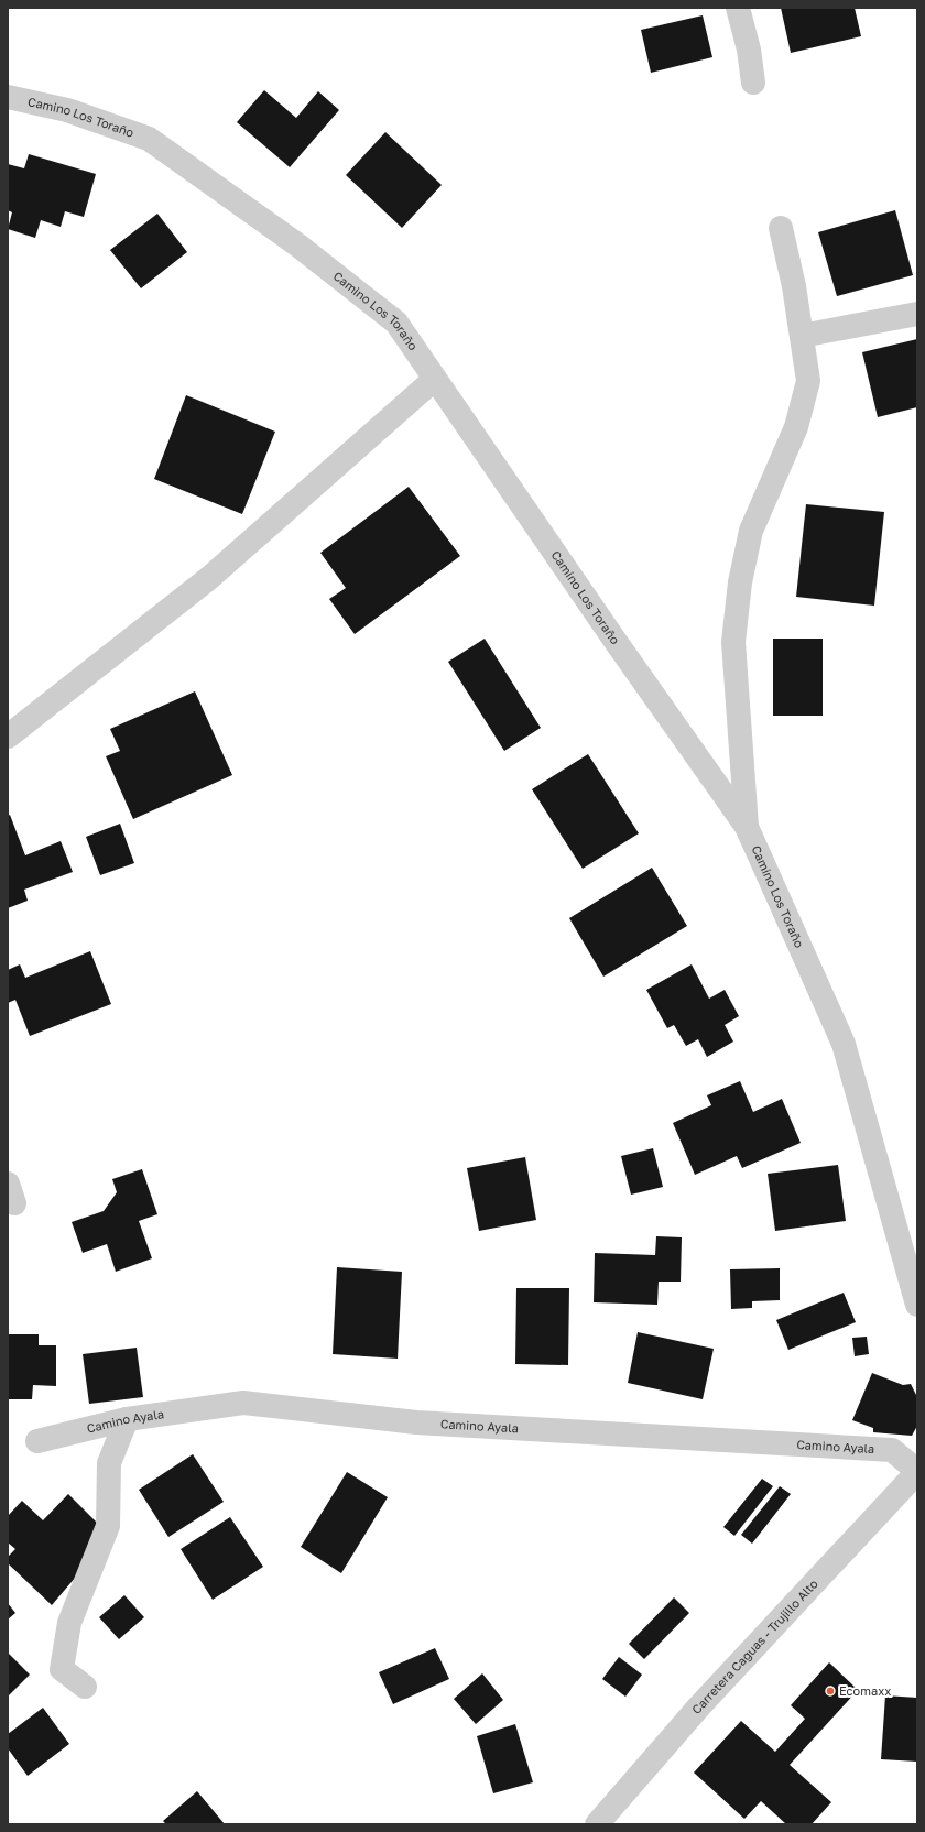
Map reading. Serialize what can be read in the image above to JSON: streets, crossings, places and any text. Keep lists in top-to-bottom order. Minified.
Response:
{"streets":{"street":["Camino Los Toraño","Camino Ayala","Carretera Caguas - Trujillo Alto"]},"crossings":[["Camino Ayala","Carretera Caguas - Trujillo Alto"]],"places":["Ecomaxx"]}
